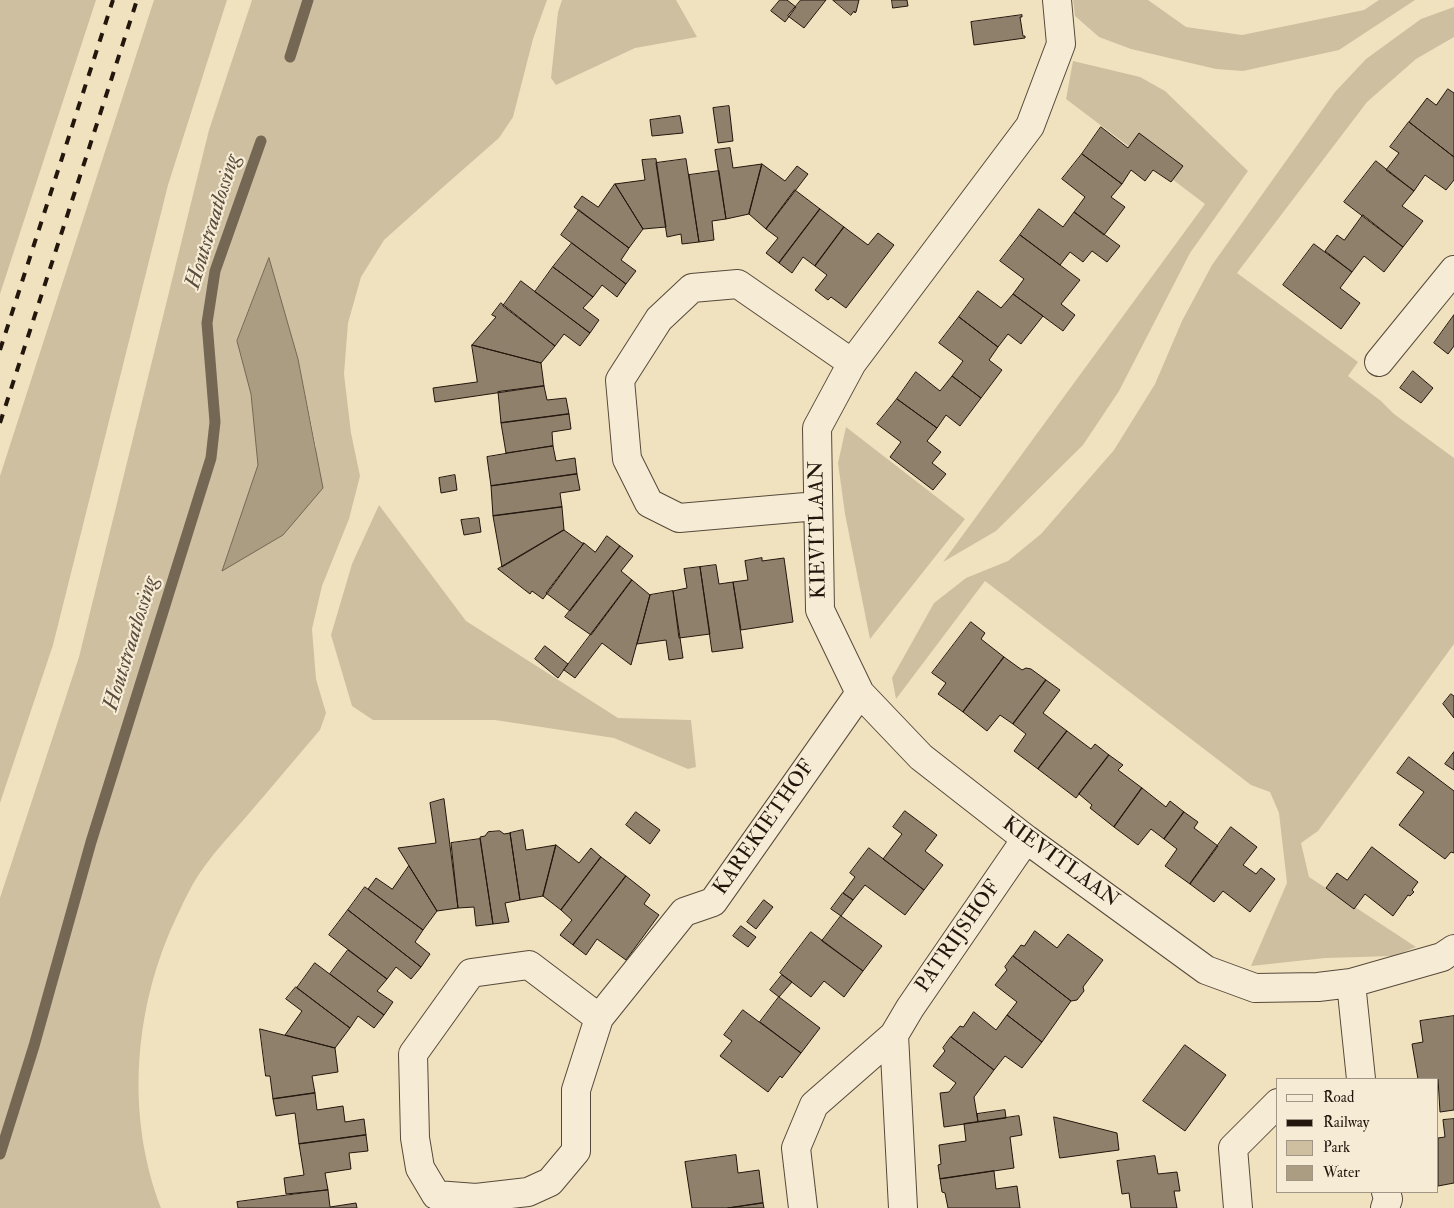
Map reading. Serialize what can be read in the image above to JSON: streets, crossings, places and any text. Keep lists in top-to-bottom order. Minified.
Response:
{"streets":{"street":["KIEVITLAAN","KAREKIETHOF","PATRIJSHOF"]},"crossings":[["KIEVITLAAN","KAREKIETHOF"],["KIEVITLAAN","PATRIJSHOF"]],"water":["Houtstraatlossing"],"legend":["Road","Railway","Park","Water"]}
